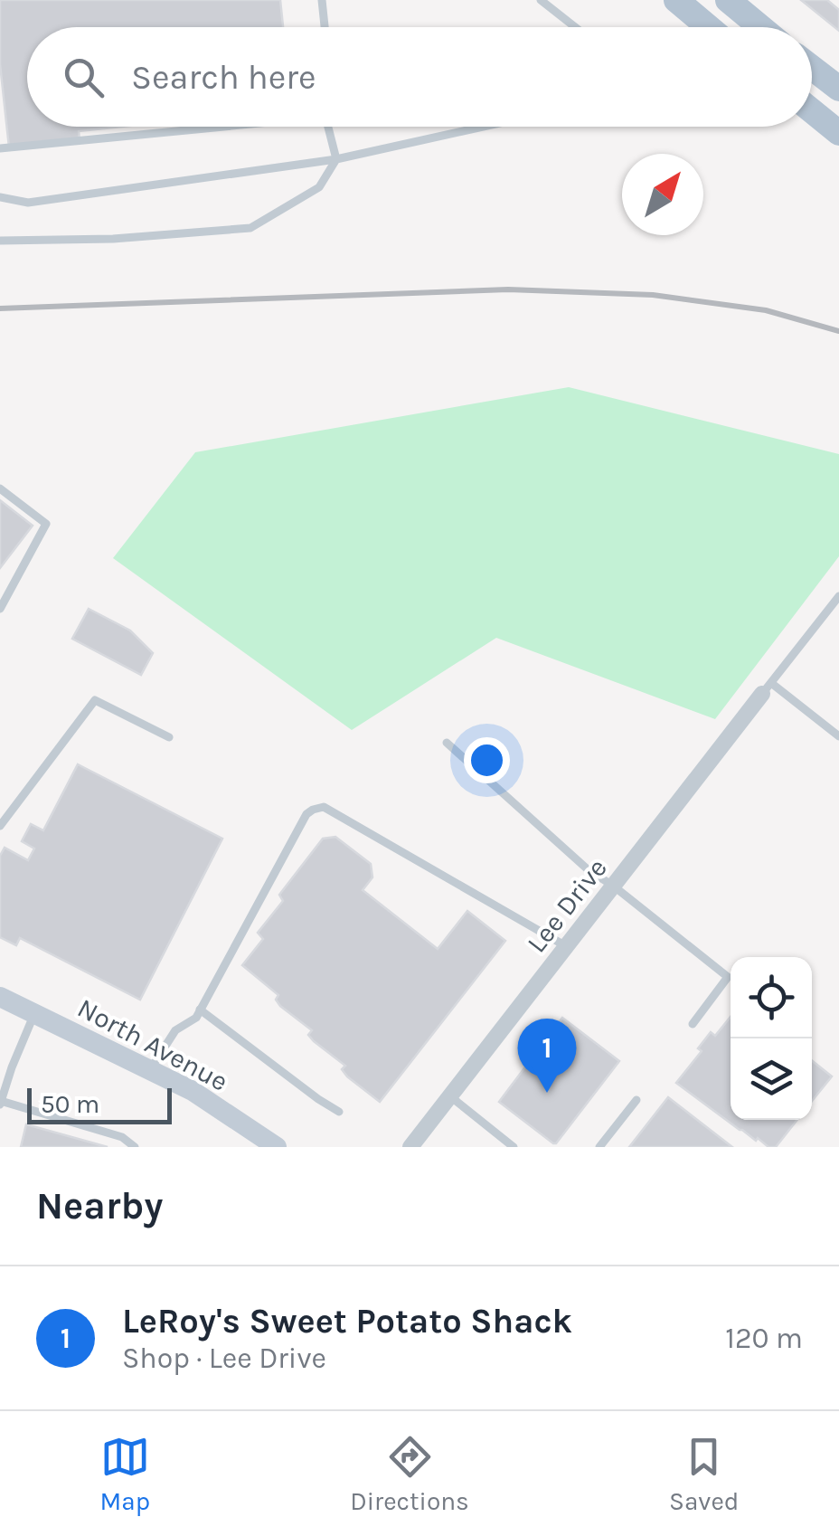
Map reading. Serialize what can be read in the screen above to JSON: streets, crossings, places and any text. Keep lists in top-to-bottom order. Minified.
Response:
{"streets":{"main road":["North Avenue"],"street":["Lee Drive"]},"scale_bar":"50 m","north":"top right","page":{"search":"Search here","pins":"1","scale":"50 m","heading":"Nearby","list":[{"mark":"1","name":"LeRoy's Sweet Potato Shack","note":"Shop · Lee Drive","value":"120 m"}],"nav":["Map","Directions","Saved"]}}
